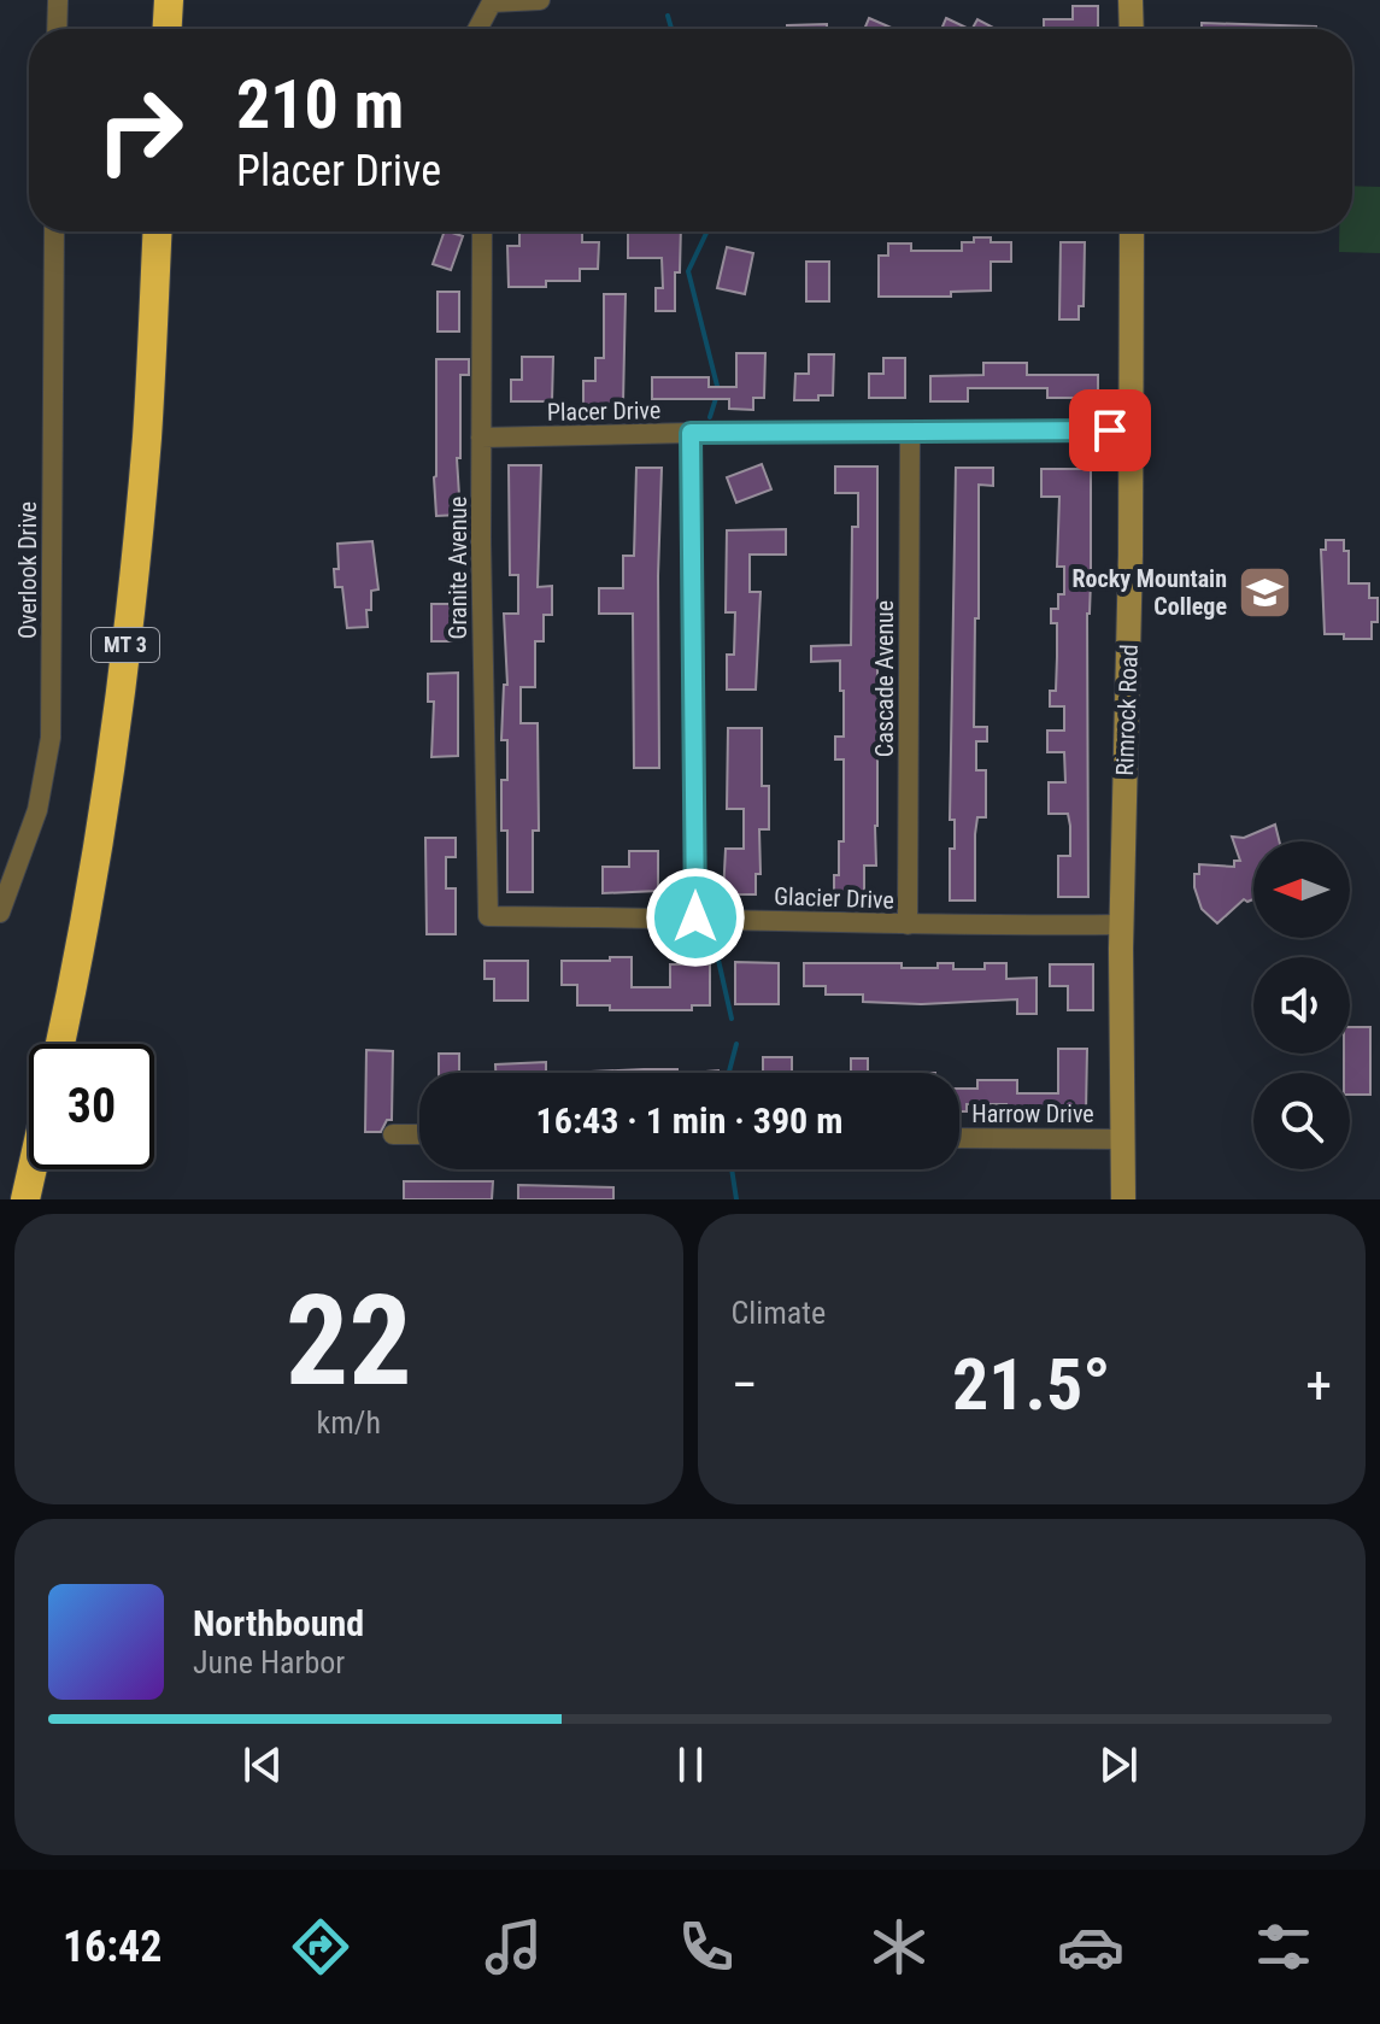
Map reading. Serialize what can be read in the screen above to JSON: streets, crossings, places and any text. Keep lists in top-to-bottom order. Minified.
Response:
{"streets":{"highway":["MT 3"],"main road":["Rimrock Road"],"street":["Placer Drive","Granite Avenue","Overlook Drive","Cascade Avenue","Glacier Drive","Harrow Drive"]},"crossings":[["Placer Drive","Granite Avenue"],["Placer Drive","Cascade Avenue"],["Placer Drive","Rimrock Road"],["Granite Avenue","Glacier Drive"],["Cascade Avenue","Glacier Drive"],["Rimrock Road","Glacier Drive"],["Rimrock Road","Harrow Drive"]],"places":{"school or university":["Rocky Mountain College"]},"north":"left","page":{"turn":["210 m","Placer Drive"],"limit":"30","trip":"16:43 · 1 min · 390 m","tile":[["22","km/h"],"Climate"],"heat":["−","21.5°","+"],"song":["Northbound","June Harbor"],"tabs":"16:42"}}
